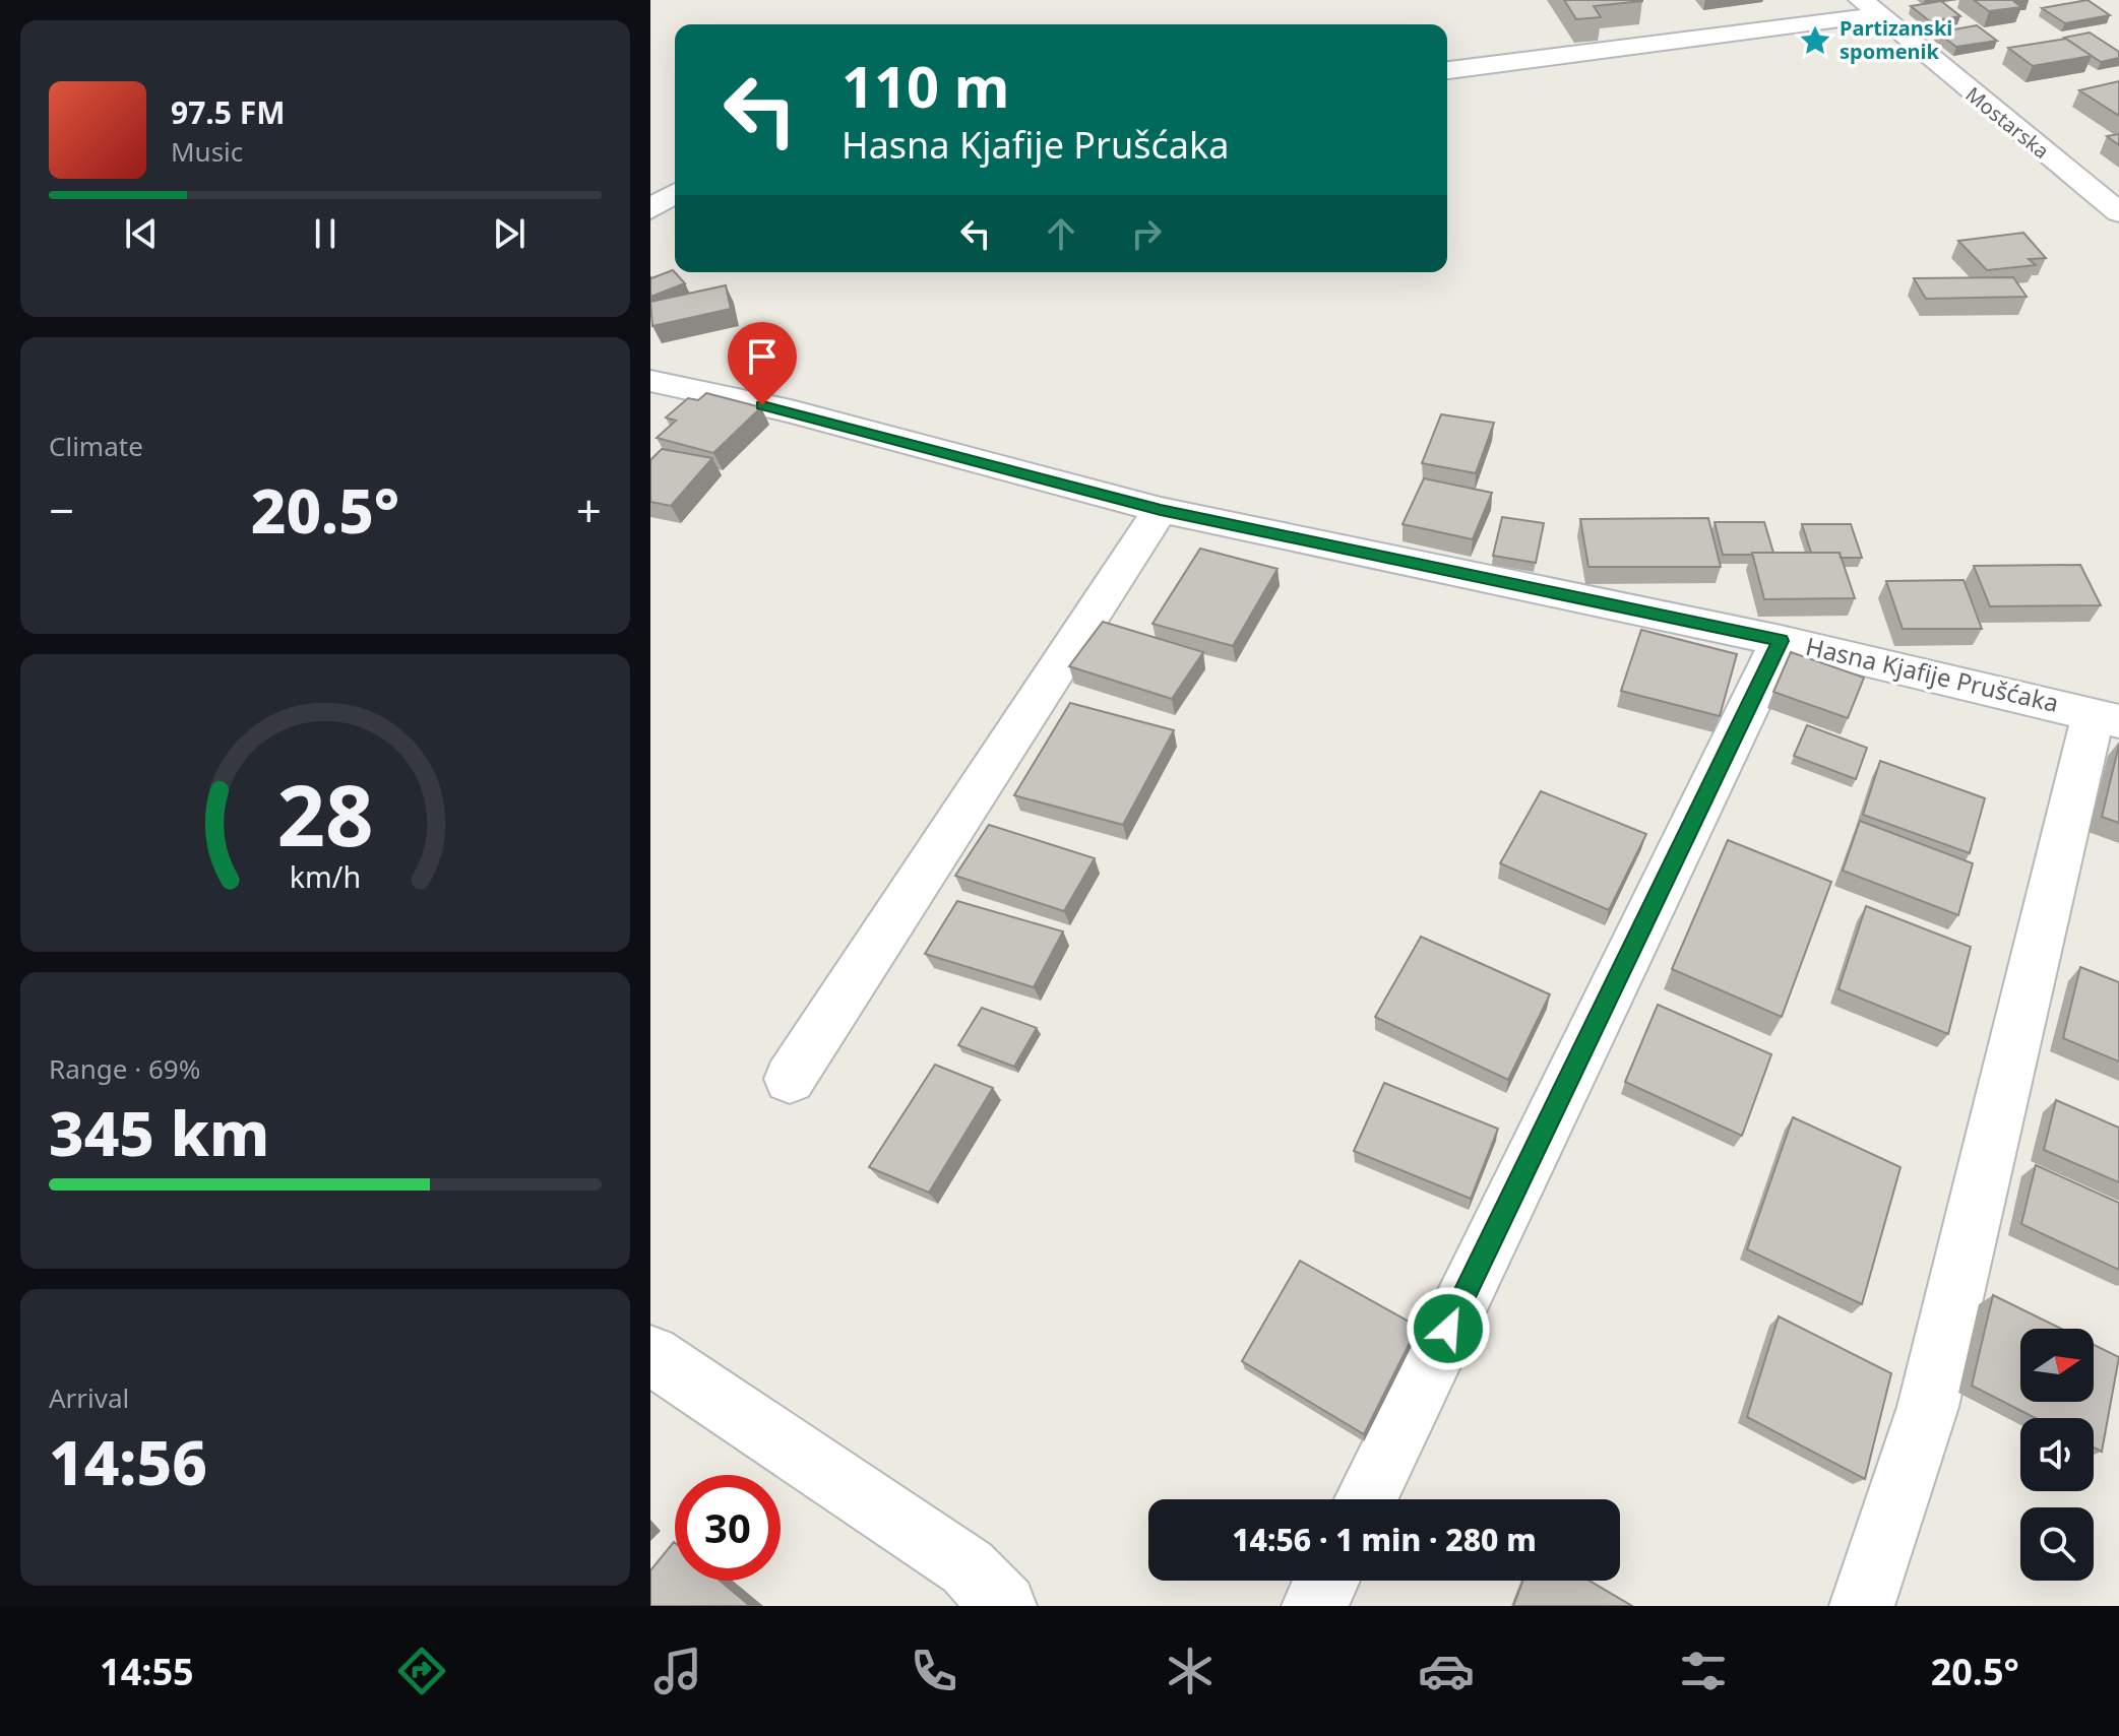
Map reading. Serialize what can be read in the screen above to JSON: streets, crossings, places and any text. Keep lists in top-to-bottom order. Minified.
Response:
{"streets":{"street":["Mostarska","Hasna Kjafije Prušćaka"]},"places":{"place":["Partizanski spomenik"]},"north":"right","page":{"turn":["110 m","Hasna Kjafije Prušćaka"],"song":["97.5 FM","Music"],"tile":["Climate",["Range · 69%","345 km"],["Arrival","14:56"]],"heat":["−","20.5°","+"],"limit":"30","trip":"14:56 · 1 min · 280 m","tabs":["14:55","20.5°"],"gauge":["28","km/h"]}}
